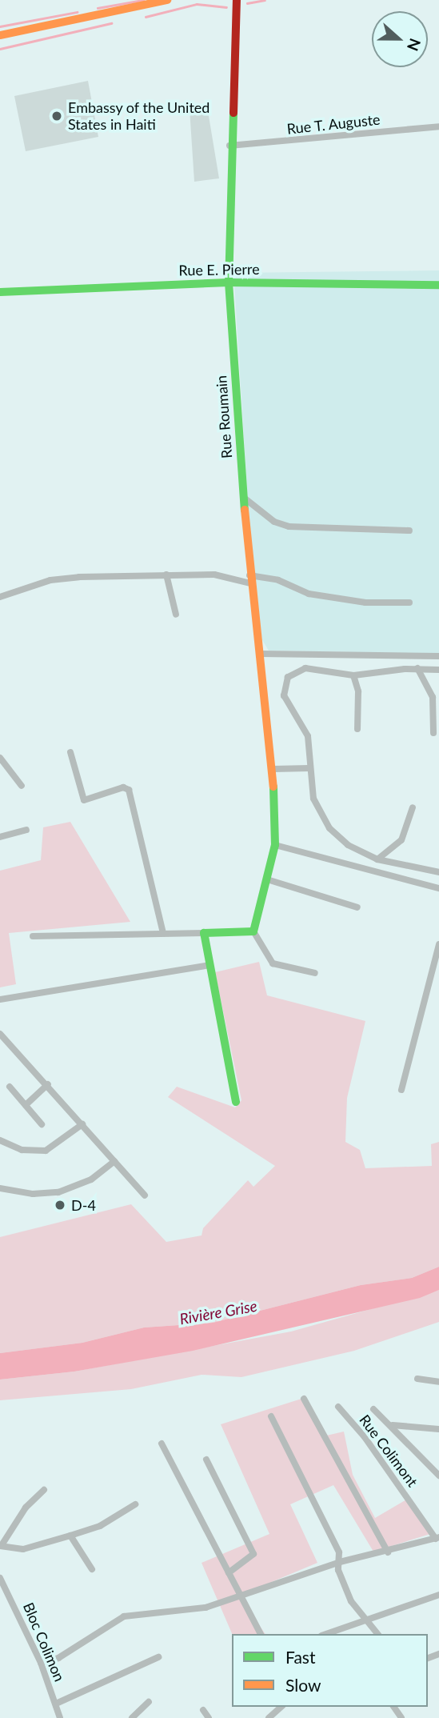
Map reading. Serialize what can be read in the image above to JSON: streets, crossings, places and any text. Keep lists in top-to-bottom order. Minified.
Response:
{"streets":{"street":["Rue T. Auguste","Rue E. Pierre","Rue Roumain","Rue Colimont","Bloc Colimon"]},"crossings":[["Rue T. Auguste","Rue Roumain"],["Rue E. Pierre","Rue Roumain"]],"water":["Rivière Grise"],"places":["Embassy of the United States in Haiti","D-4"],"legend":["Fast","Slow"],"north":"right"}
